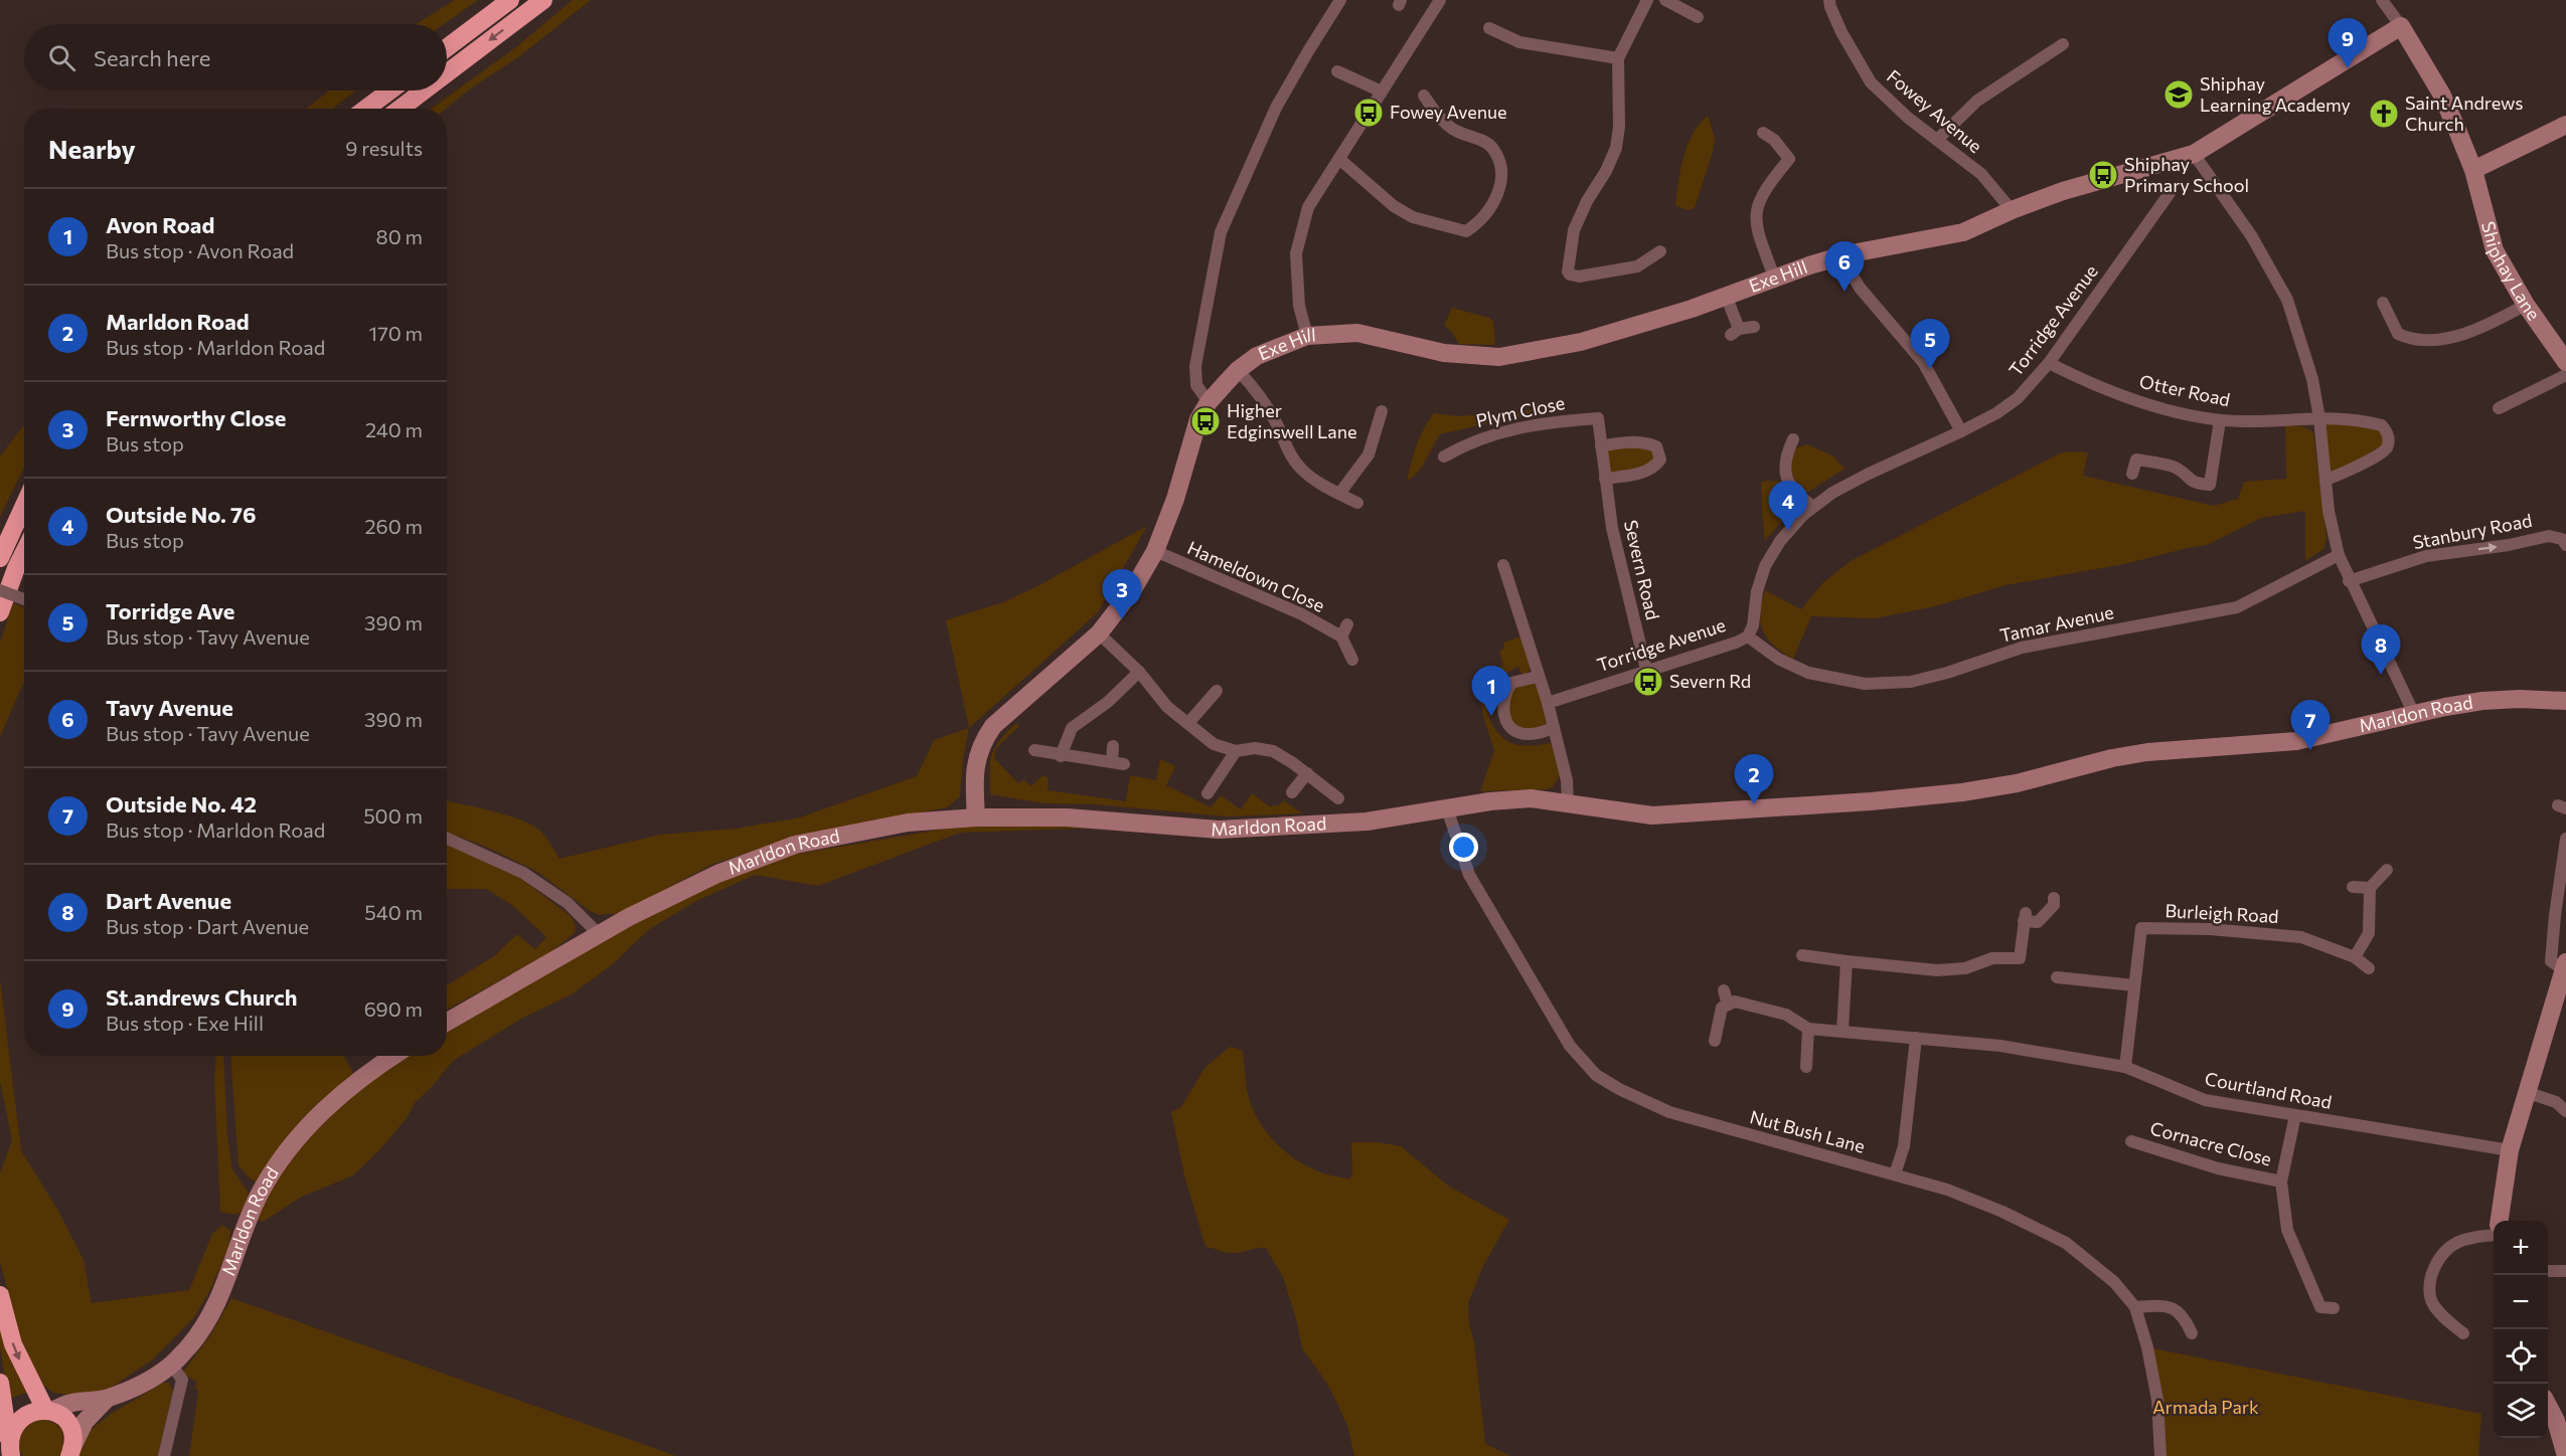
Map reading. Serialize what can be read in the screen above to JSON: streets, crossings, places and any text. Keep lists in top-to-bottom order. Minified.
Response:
{"streets":{"street":["Fowey Avenue","Shiphay Lane","Exe Hill","Torridge Avenue","Otter Road","Plym Close","Stanbury Road","Severn Road","Hameldown Close","Tamar Avenue","Marldon Road","Burleigh Road","Courtland Road","Nut Bush Lane","Cornacre Close"]},"crossings":[["Fowey Avenue","Exe Hill"],["Shiphay Lane","Exe Hill"],["Torridge Avenue","Otter Road"],["Torridge Avenue","Severn Road"],["Torridge Avenue","Tamar Avenue"],["Plym Close","Severn Road"],["Marldon Road","Nut Bush Lane"],["Burleigh Road","Courtland Road"]],"one_way":["Stanbury Road"],"parks":["Armada Park"],"places":{"school or university":["Shiphay Learning Academy"],"bus stop":["Fowey Avenue","Shiphay Primary School","Higher Edginswell Lane","Severn Rd"],"church":["Saint Andrews Church"]},"page":{"pins":["9","6","5","4","3","8","1","7","2"],"search":"Search here","heading":["Nearby","9 results"],"list":[{"mark":"1","name":"Avon Road","note":"Bus stop · Avon Road","value":"80 m"},{"mark":"2","name":"Marldon Road","note":"Bus stop · Marldon Road","value":"170 m"},{"mark":"3","name":"Fernworthy Close","note":"Bus stop","value":"240 m"},{"mark":"4","name":"Outside No. 76","note":"Bus stop","value":"260 m"},{"mark":"5","name":"Torridge Ave","note":"Bus stop · Tavy Avenue","value":"390 m"},{"mark":"6","name":"Tavy Avenue","note":"Bus stop · Tavy Avenue","value":"390 m"},{"mark":"7","name":"Outside No. 42","note":"Bus stop · Marldon Road","value":"500 m"},{"mark":"8","name":"Dart Avenue","note":"Bus stop · Dart Avenue","value":"540 m"},{"mark":"9","name":"St.andrews Church","note":"Bus stop · Exe Hill","value":"690 m"}],"map_buttons":["+","−"]}}
